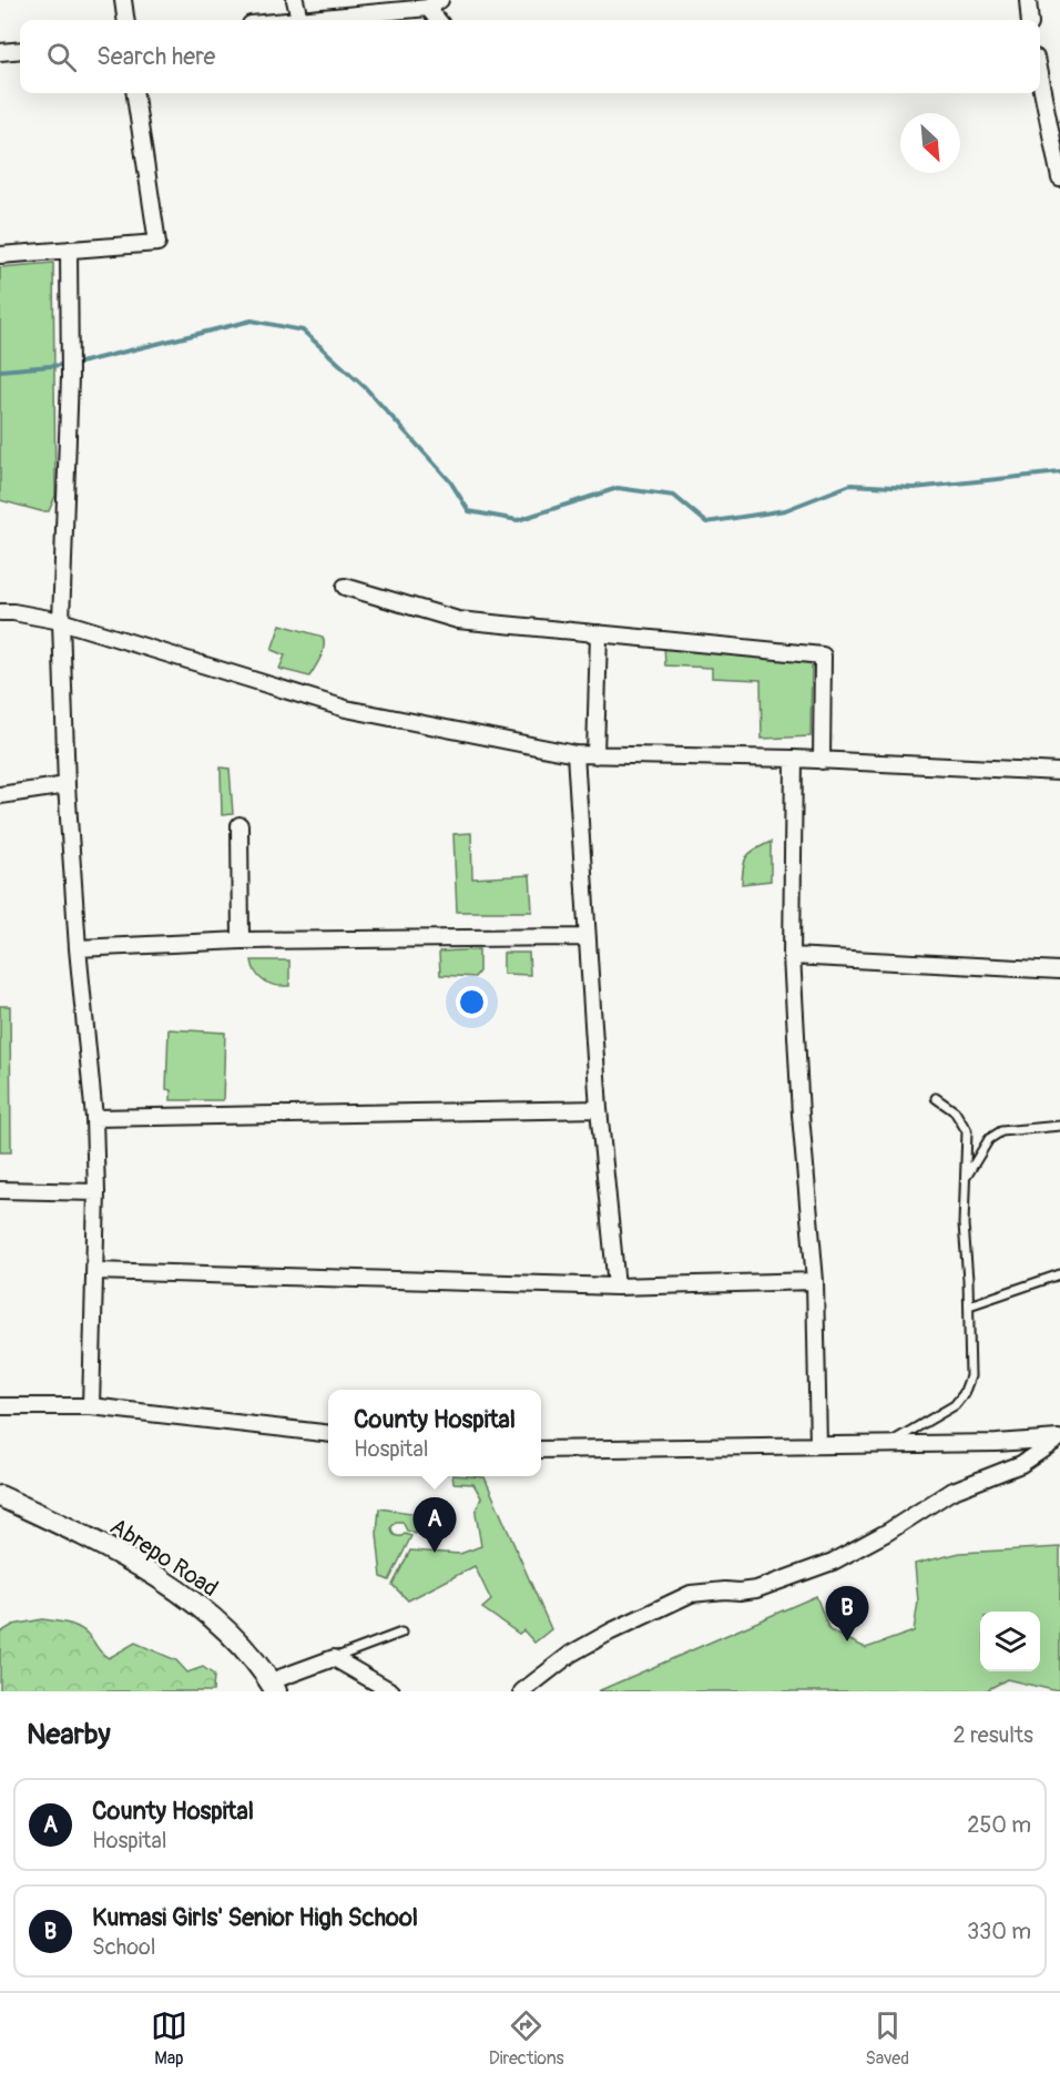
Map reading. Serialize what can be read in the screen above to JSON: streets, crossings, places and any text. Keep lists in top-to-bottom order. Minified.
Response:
{"streets":{"main road":["Abrepo Road"]},"north":"bottom right","page":{"search":"Search here","popup":["County Hospital","Hospital"],"pins":["A","B"],"heading":["Nearby","2 results"],"list":[{"mark":"A","name":"County Hospital","note":"Hospital","value":"250 m"},{"mark":"B","name":"Kumasi Girls' Senior High School","note":"School","value":"330 m"}],"nav":["Map","Directions","Saved"]}}
